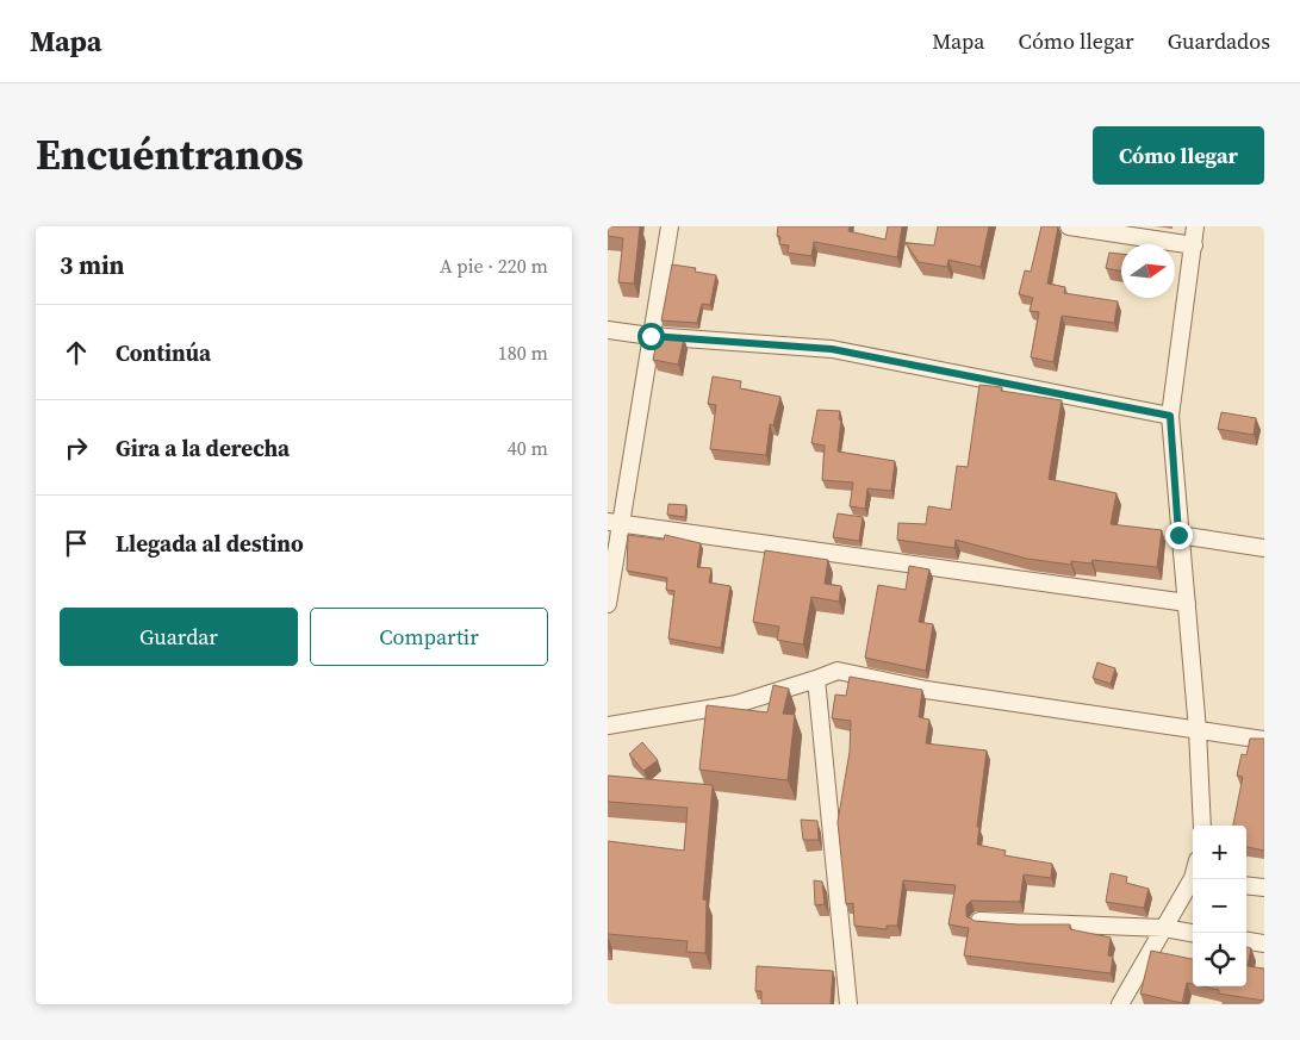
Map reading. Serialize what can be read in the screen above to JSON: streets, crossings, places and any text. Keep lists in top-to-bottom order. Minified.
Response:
{"north":"right","page":{"header":"Mapa","nav":["Mapa","Cómo llegar","Guardados"],"title":"Encuéntranos","buttons":["Cómo llegar",["Guardar","Compartir"]],"heading":["3 min","A pie · 220 m"],"list":[["Continúa","180 m"],["Gira a la derecha","40 m"],"Llegada al destino"],"map_buttons":["+","−"]}}
